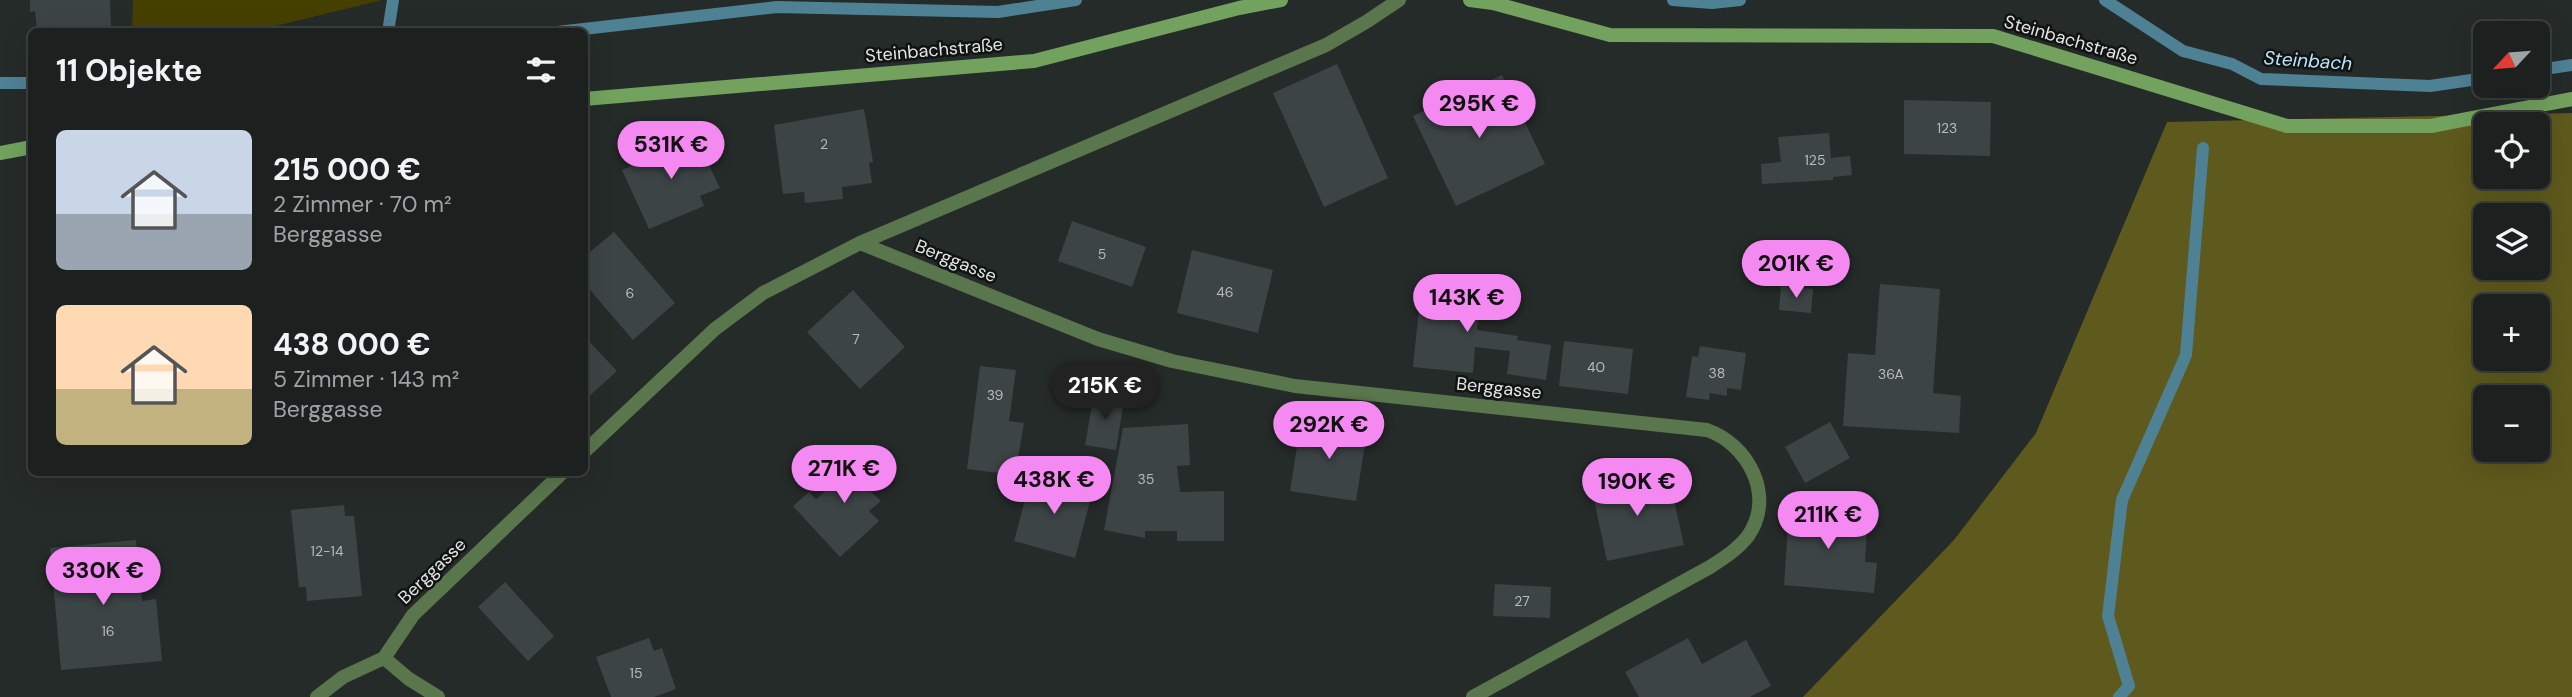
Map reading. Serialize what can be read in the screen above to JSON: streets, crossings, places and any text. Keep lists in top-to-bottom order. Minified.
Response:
{"streets":{"street":["Steinbachstraße","Berggasse"]},"water":["Steinbach"],"house_numbers":["123","2","125","5","46","6","7","40","38","36A","39","35","12-14","27","16","15"],"north":"bottom left","page":{"map_buttons":["+","−"],"heading":"11 Objekte","price":["295K €","531K €","201K €","143K €","215K €","292K €","271K €","438K €","190K €","211K €","330K €"],"list":[{"name":"215 000 €","note":"2 Zimmer · 70 m² · Berggasse"},{"name":"438 000 €","note":"5 Zimmer · 143 m² · Berggasse"}]}}
